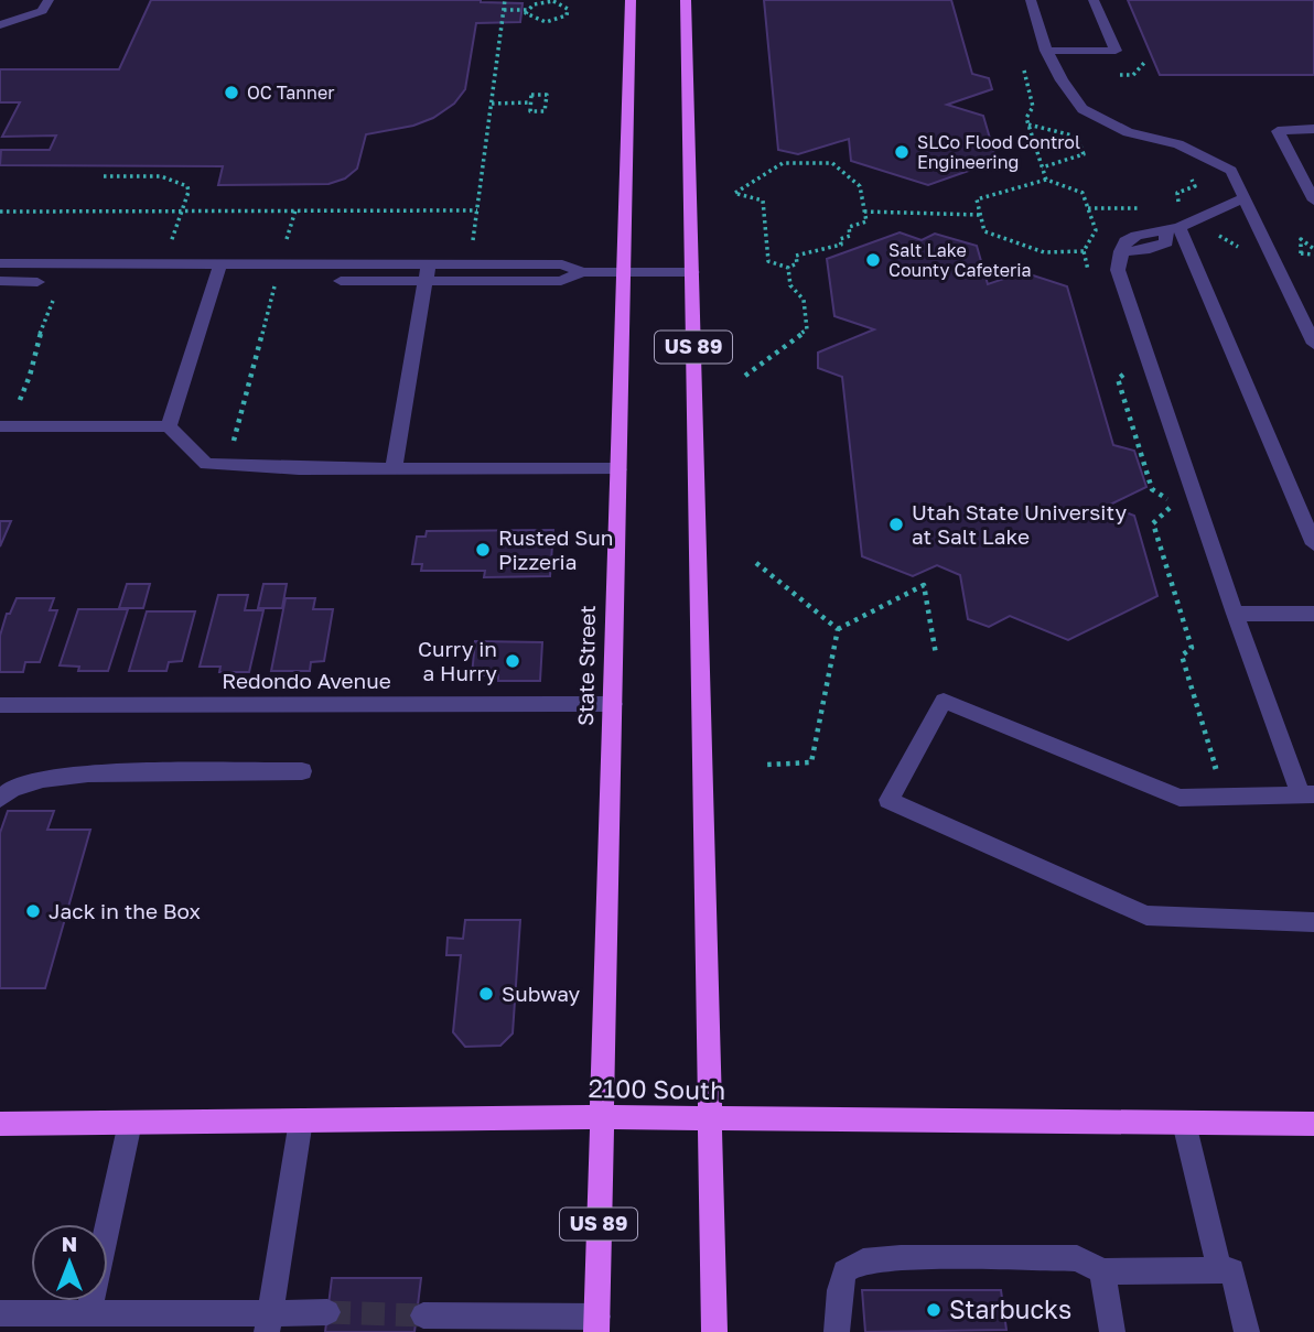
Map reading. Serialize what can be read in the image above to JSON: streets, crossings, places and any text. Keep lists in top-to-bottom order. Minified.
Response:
{"streets":{"main road":["US 89","State Street","2100 South"],"street":["Redondo Avenue"]},"crossings":[["US 89","2100 South"],["State Street","Redondo Avenue"],["State Street","2100 South"]],"places":["OC Tanner","SLCo Flood Control Engineering","Salt Lake County Cafeteria","Utah State University at Salt Lake","Rusted Sun Pizzeria","Curry in a Hurry","Jack in the Box","Subway","Starbucks"],"north":"top"}
